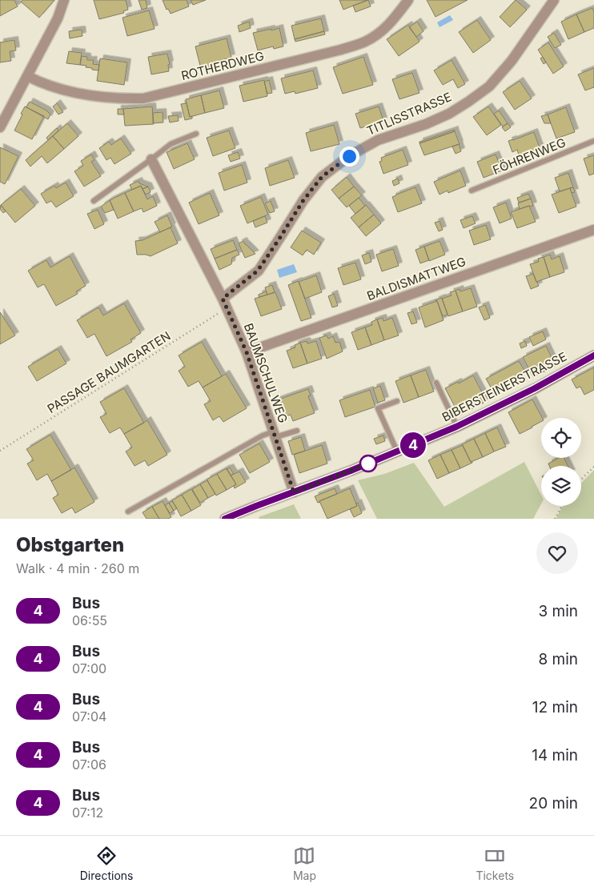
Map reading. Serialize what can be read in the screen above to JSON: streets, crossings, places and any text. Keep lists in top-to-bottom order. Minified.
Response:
{"streets":{"main road":["BIBERSTEINERSTRASSE"],"street":["ROTHERDWEG","TITLISSTRASSE","BALDISMATTWEG","BAUMSCHULWEG"],"lane":["FÖHRENWEG"],"path":["PASSAGE BAUMGARTEN"]},"crossings":[["TITLISSTRASSE","BAUMSCHULWEG"],["BALDISMATTWEG","BAUMSCHULWEG"],["PASSAGE BAUMGARTEN","BAUMSCHULWEG"],["BAUMSCHULWEG","BIBERSTEINERSTRASSE"]],"lines":["bus line 4"],"page":{"on_map":"4","heading":["Obstgarten","Walk · 4 min · 260 m"],"list":[{"mark":"4","name":"Bus","note":"06:55","value":"3 min"},{"mark":"4","name":"Bus","note":"07:00","value":"8 min"},{"mark":"4","name":"Bus","note":"07:04","value":"12 min"},{"mark":"4","name":"Bus","note":"07:06","value":"14 min"},{"mark":"4","name":"Bus","note":"07:12","value":"20 min"}],"tabs":["Directions","Map","Tickets"]}}
